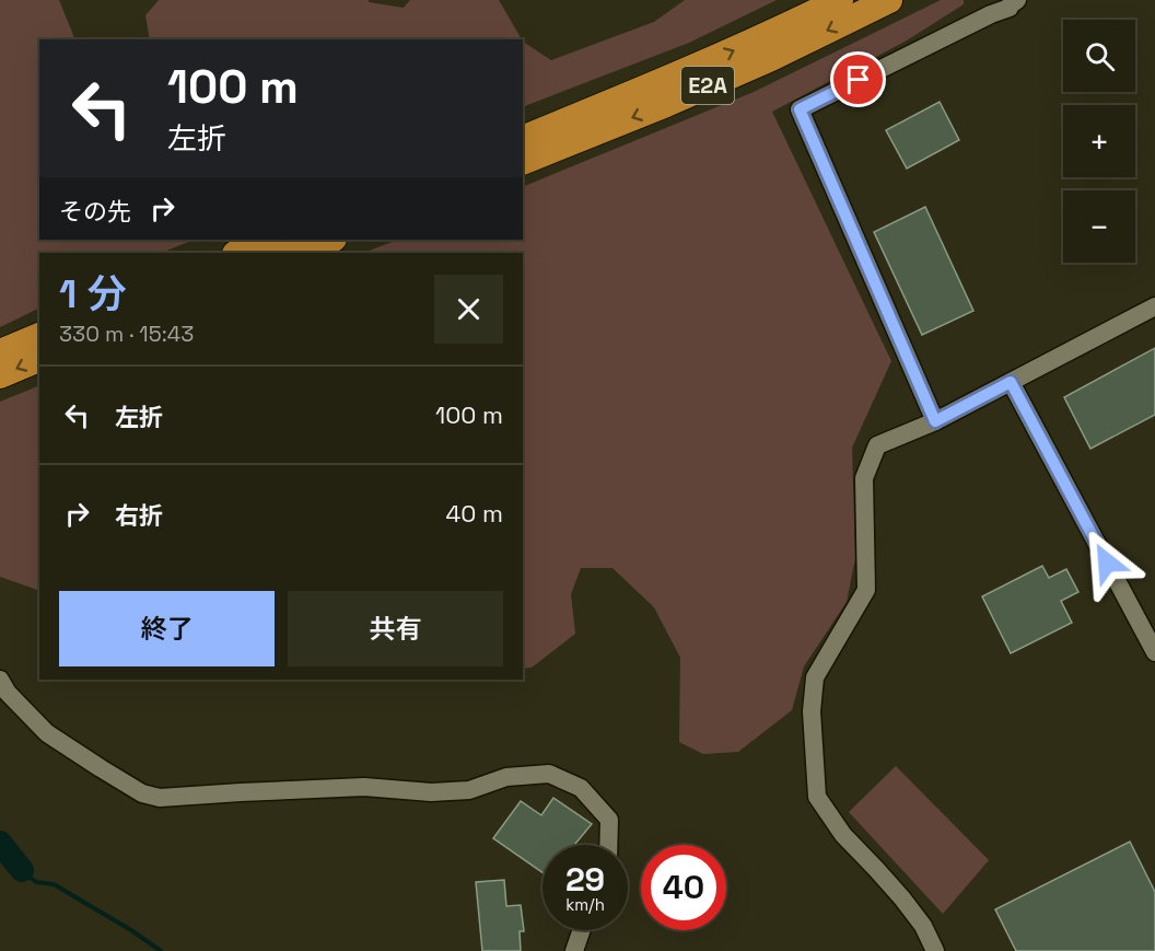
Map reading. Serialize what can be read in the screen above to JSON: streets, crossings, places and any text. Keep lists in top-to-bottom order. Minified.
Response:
{"streets":{"highway":["E2A"]},"page":{"map_buttons":["+","−"],"turn":["100 m","左折"],"then":"その先","heading":["1 分","330 m · 15:43"],"list":[{"name":"左折","value":"100 m"},{"name":"右折","value":"40 m"}],"buttons":["終了","共有"],"speed":"29 km/h","limit":"40"}}
